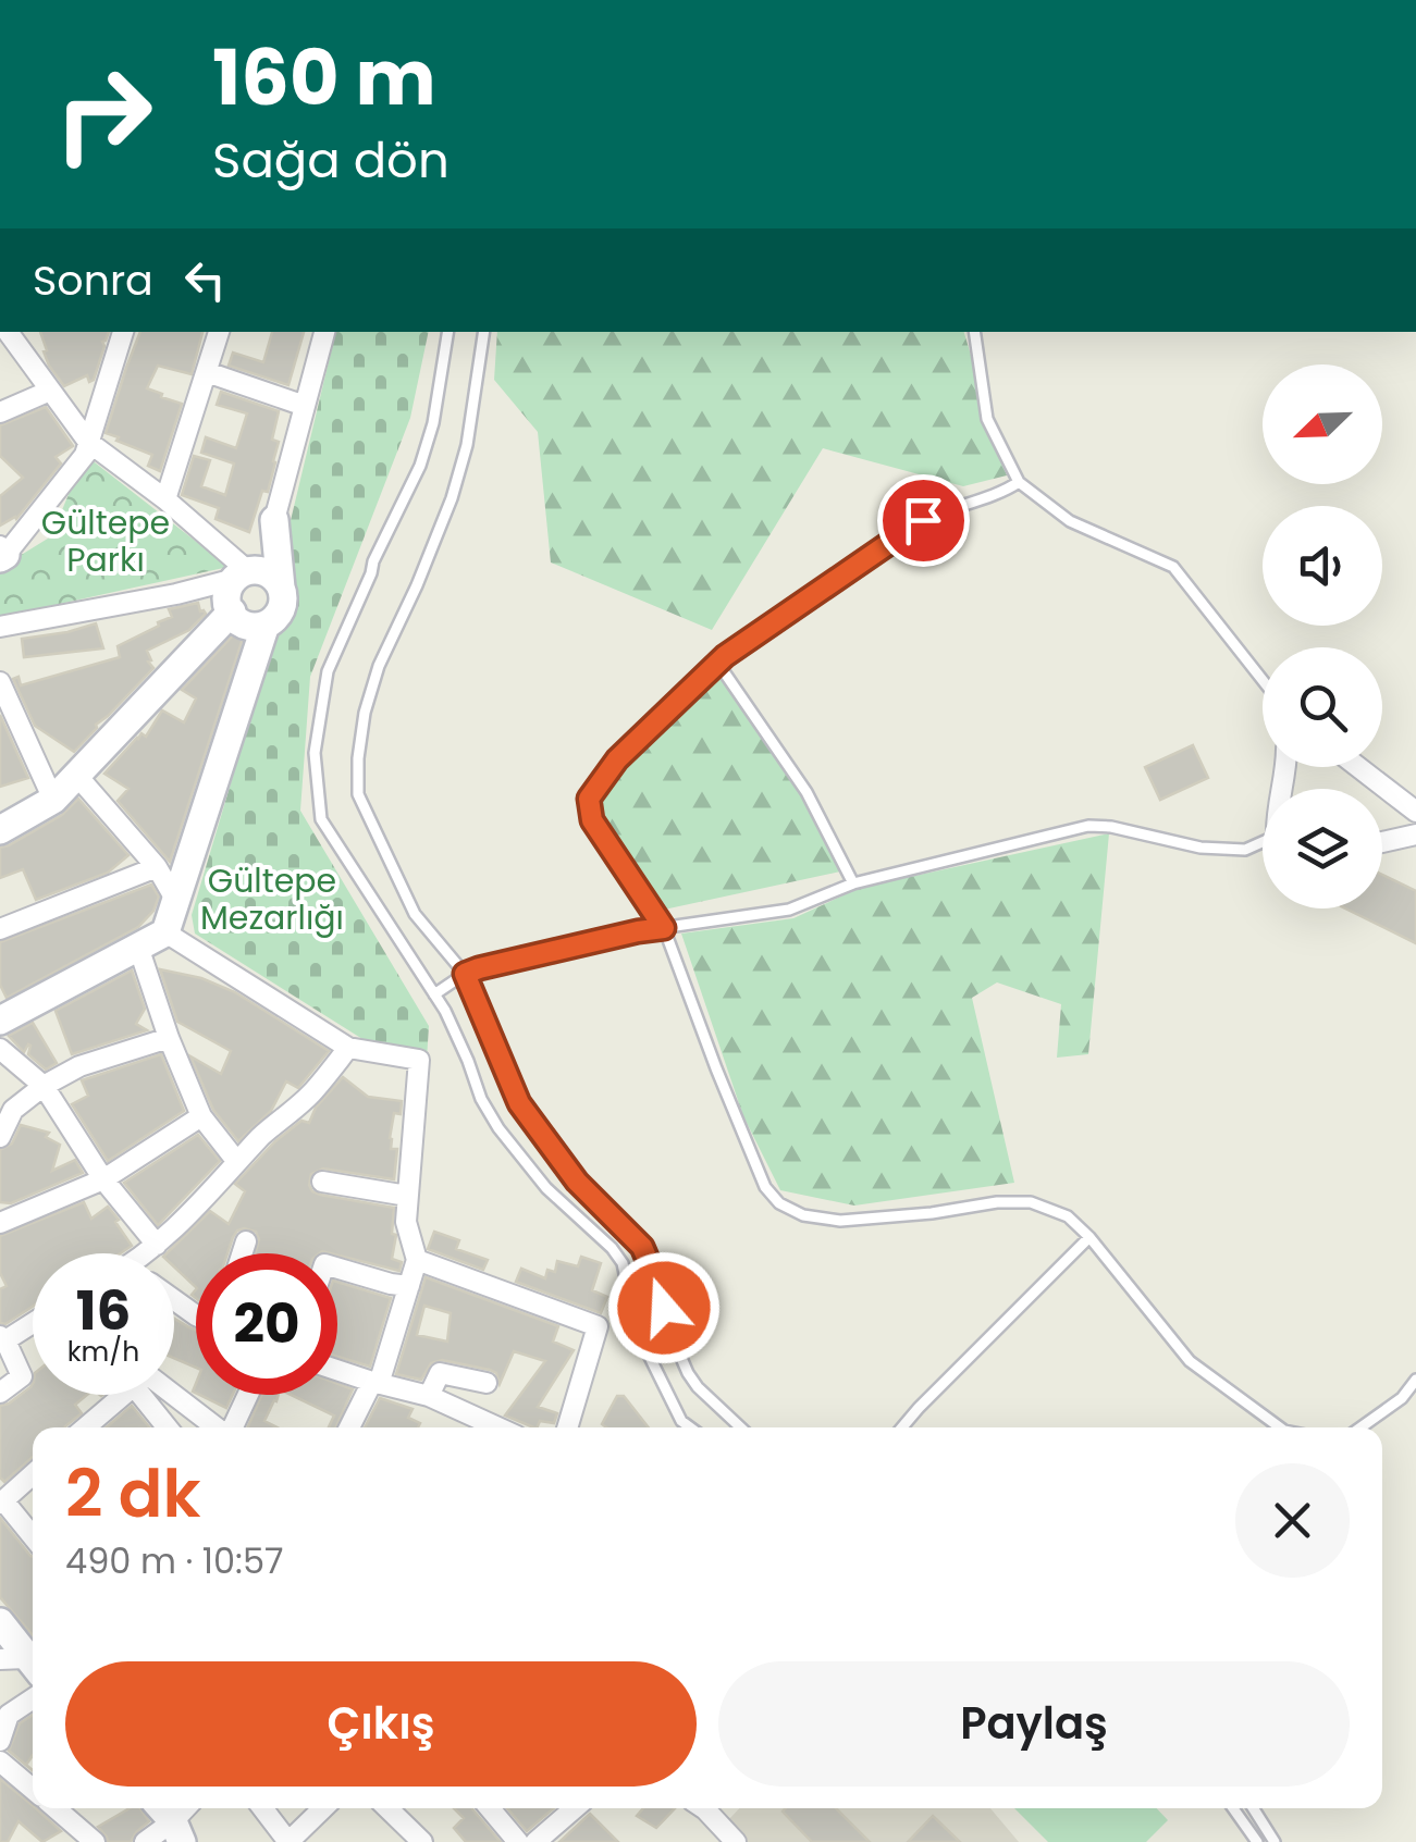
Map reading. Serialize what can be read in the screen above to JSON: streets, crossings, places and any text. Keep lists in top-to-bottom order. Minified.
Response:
{"parks":["Gültepe Parkı","Gültepe Mezarlığı"],"north":"bottom left","page":{"turn":["160 m","Sağa dön"],"then":"Sonra","speed":"16 km/h","limit":"20","heading":["2 dk","490 m · 10:57"],"buttons":["Çıkış","Paylaş"]}}
